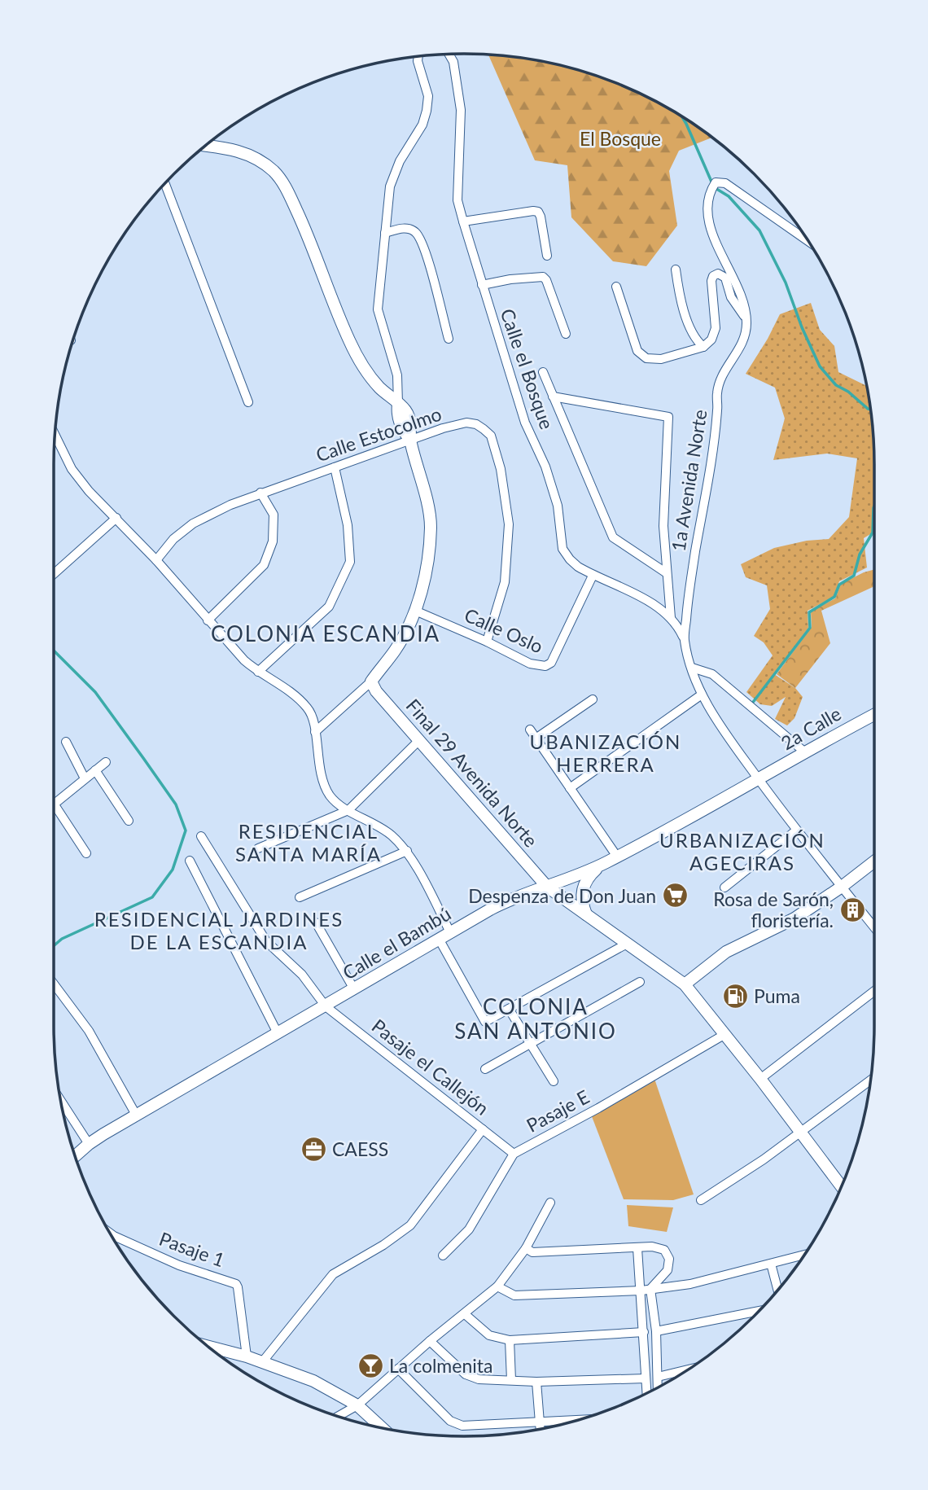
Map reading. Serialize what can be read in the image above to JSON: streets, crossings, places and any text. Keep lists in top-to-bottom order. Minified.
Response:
{"streets":{"street":["Calle el Bosque","Calle Estocolmo","1a Avenida Norte","Calle Oslo","2a Calle","Final 29 Avenida Norte","Calle el Bambú","Pasaje el Callejón","Pasaje E","Pasaje 1"]},"crossings":[["Calle el Bosque","1a Avenida Norte"],["Calle el Bosque","Calle Oslo"],["Calle Estocolmo","Calle Oslo"],["1a Avenida Norte","2a Calle"],["1a Avenida Norte","Calle el Bambú"],["2a Calle","Calle el Bambú"],["Final 29 Avenida Norte","Calle el Bambú"],["Final 29 Avenida Norte","Pasaje E"],["Calle el Bambú","Pasaje el Callejón"],["Pasaje el Callejón","Pasaje E"]],"districts":["COLONIA ESCANDIA","UBANIZACIÓN HERRERA","RESIDENCIAL SANTA MARÍA","URBANIZACIÓN AGECIRAS","RESIDENCIAL JARDINES DE LA ESCANDIA","COLONIA SAN ANTONIO"],"parks":["El Bosque"],"places":{"supermarket":["Despenza de Don Juan"],"building":["Rosa de Sarón, floristería."],"fuel station":["Puma"],"office":["CAESS"],"bar":["La colmenita"]}}
